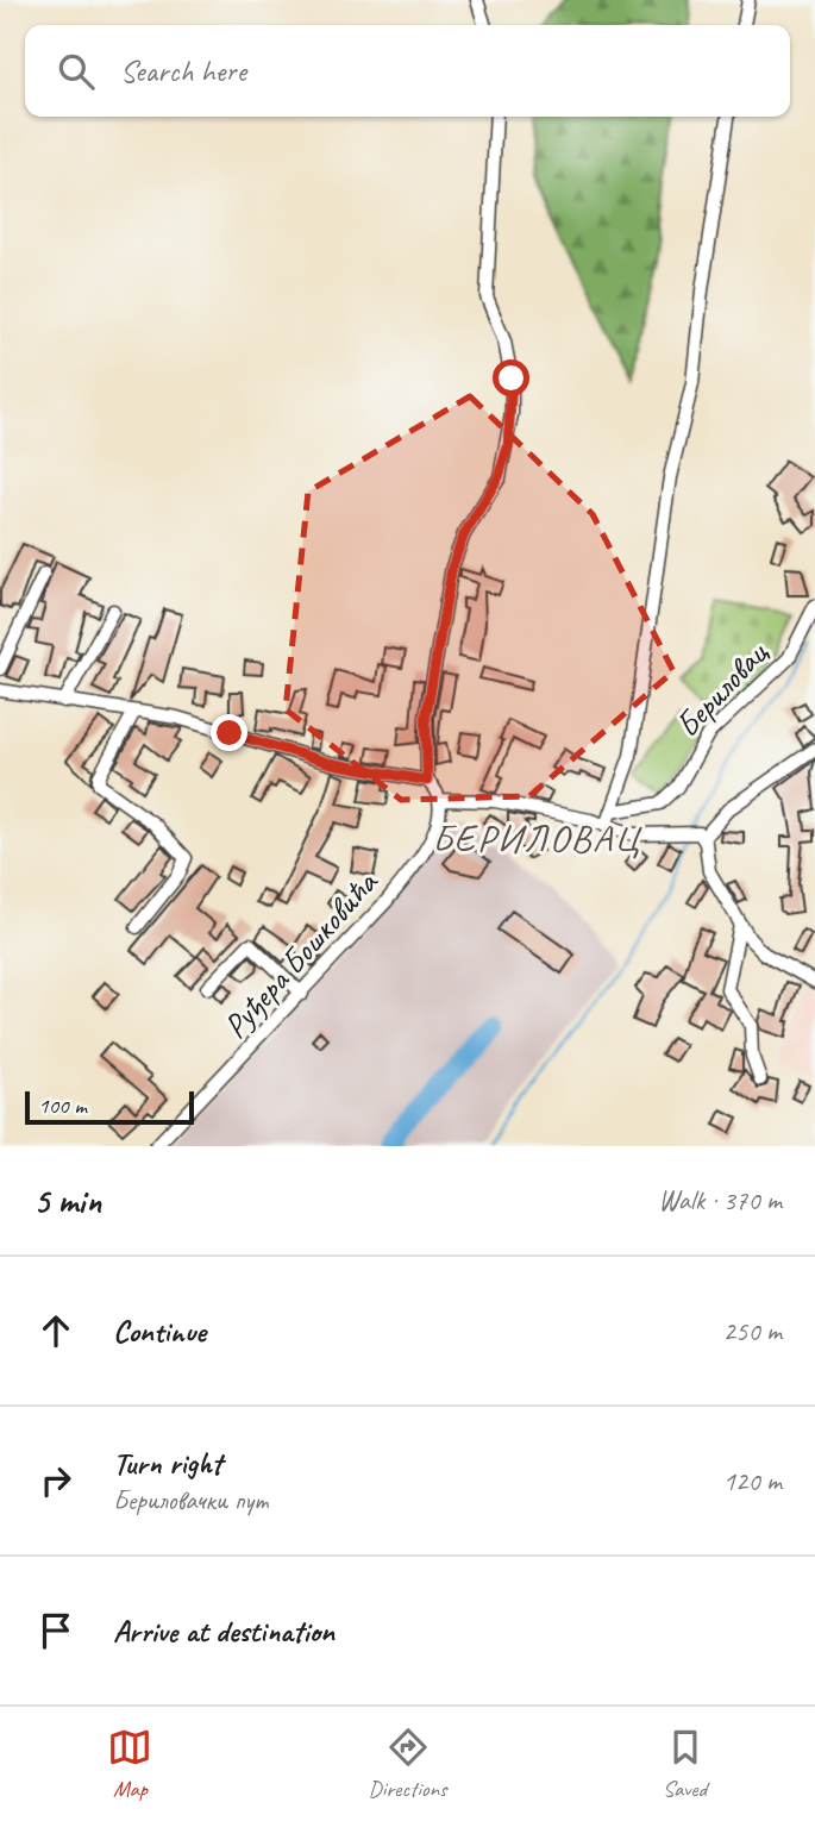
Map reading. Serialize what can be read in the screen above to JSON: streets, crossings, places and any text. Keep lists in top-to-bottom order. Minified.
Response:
{"streets":{"street":["Бериловац","Руђера Бошковића"]},"districts":["БЕРИЛОВАЦ"],"scale_bar":"100 m","page":{"search":"Search here","scale":"100 m","heading":["5 min","Walk · 370 m"],"list":[["Continue","250 m"],["Turn right","Бериловачки пут","120 m"],"Arrive at destination"],"nav":["Map","Directions","Saved"]}}
